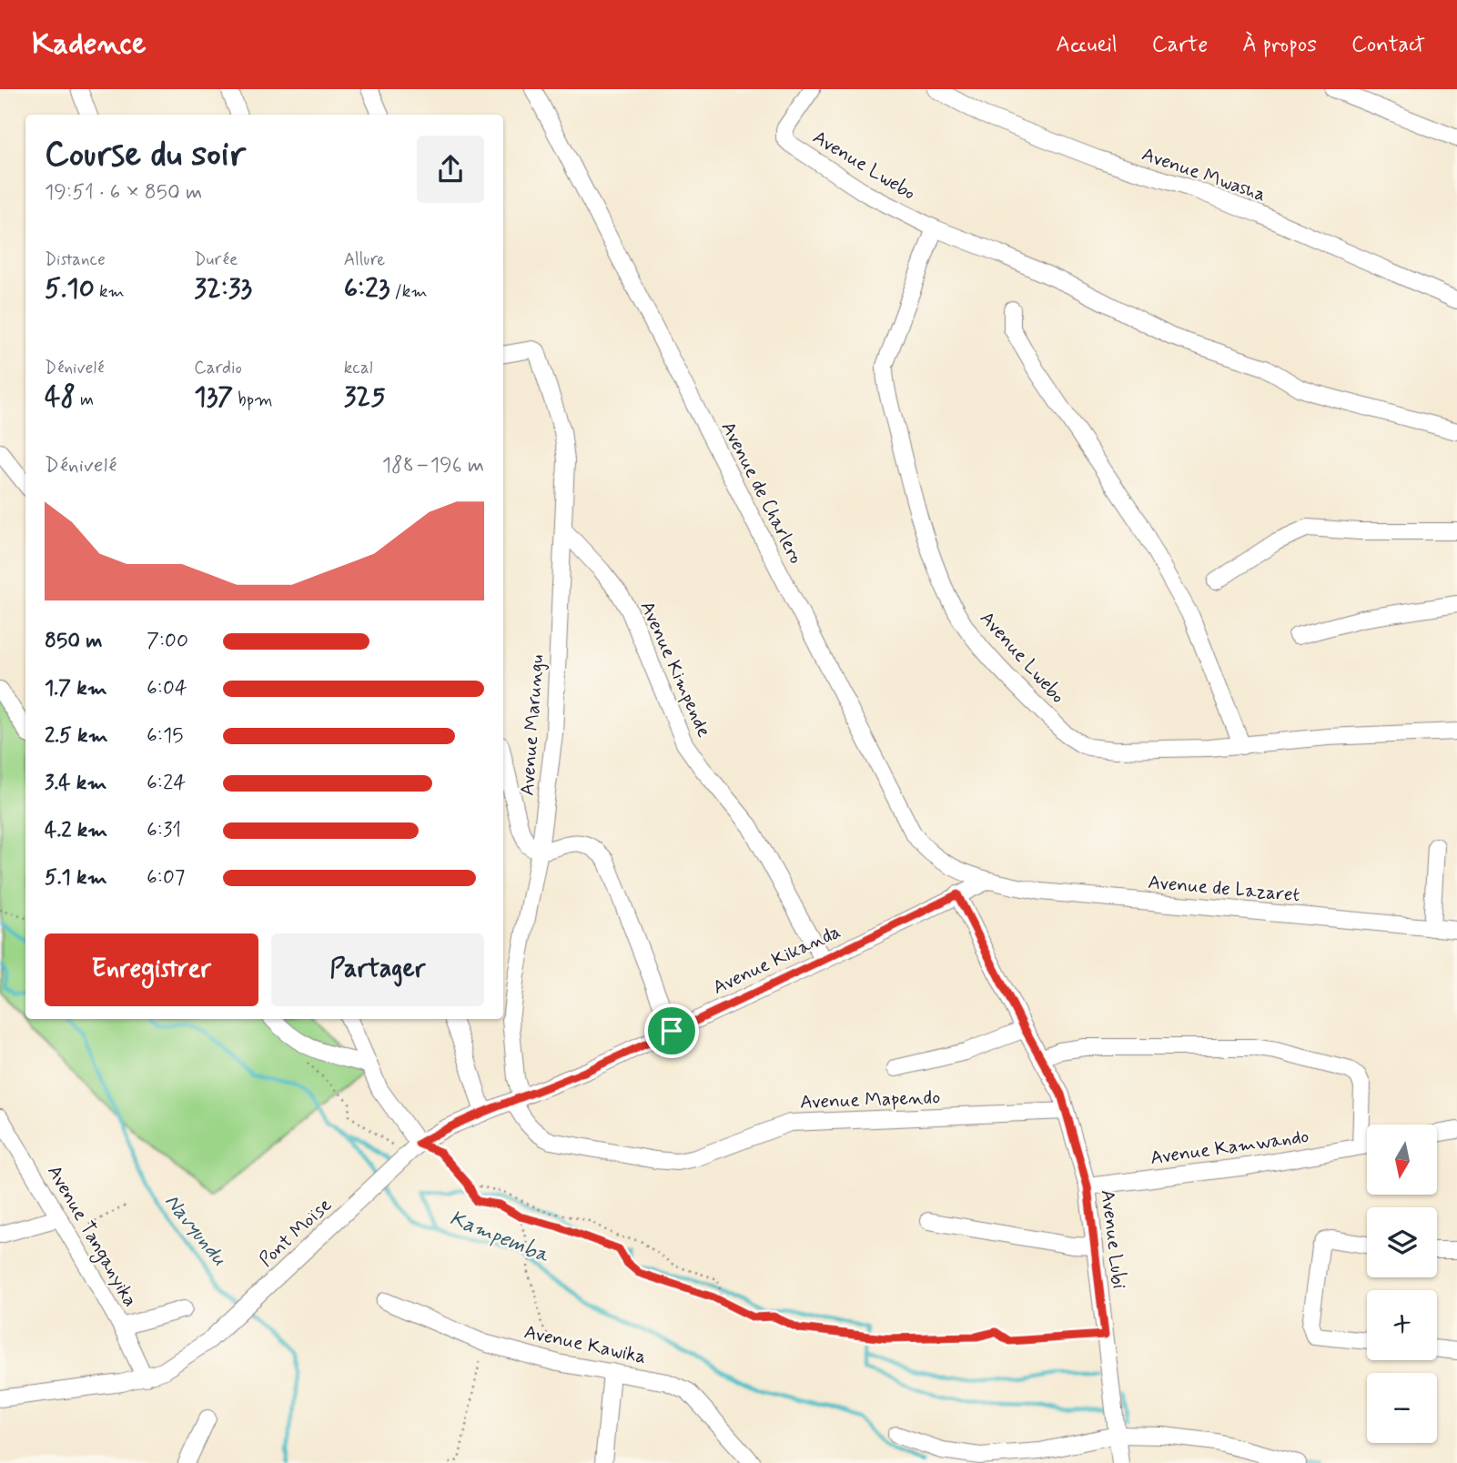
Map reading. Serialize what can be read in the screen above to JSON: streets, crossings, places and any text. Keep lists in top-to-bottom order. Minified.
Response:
{"streets":{"street":["Avenue Lwebo","Avenue Mwasha","Avenue de Charlero","Avenue Kimpende","Avenue Marungu","Avenue de Lazaret","Avenue Kikanda","Avenue Mapendo","Avenue Kamwando","Pont Moïse","Avenue Tanganyika","Avenue Lubi","Avenue Kawika"]},"crossings":[["Avenue de Charlero","Avenue de Lazaret"],["Avenue de Charlero","Avenue Kikanda"],["Avenue Kimpende","Avenue Marungu"],["Avenue Kimpende","Avenue Kikanda"],["Avenue Marungu","Avenue Kikanda"],["Avenue Marungu","Avenue Mapendo"],["Avenue de Lazaret","Avenue Kikanda"],["Avenue Kikanda","Avenue Mapendo"],["Avenue Kikanda","Pont Moïse"],["Avenue Kikanda","Avenue Lubi"],["Avenue Mapendo","Avenue Lubi"],["Avenue Kamwando","Avenue Lubi"],["Pont Moïse","Avenue Tanganyika"]],"water":["Navyundu","Kampemba"],"north":"bottom","page":{"header":"Kadence","nav":["Accueil","Carte","À propos","Contact"],"heading":["Course du soir","19:51 · 6 × 850 m"],"stats":[["Distance","5.10 km"],["Durée","32:33"],["Allure","6:23 /km"],["Dénivelé","48 m"],["Cardio","137 bpm"],["kcal","325"]],"chart":["Dénivelé","188–196 m"],"list":[{"name":"850 m","note":"7:00"},{"name":"1.7 km","note":"6:04"},{"name":"2.5 km","note":"6:15"},{"name":"3.4 km","note":"6:24"},{"name":"4.2 km","note":"6:31"},{"name":"5.1 km","note":"6:07"}],"buttons":["Enregistrer","Partager"],"map_buttons":["+","−"]}}
